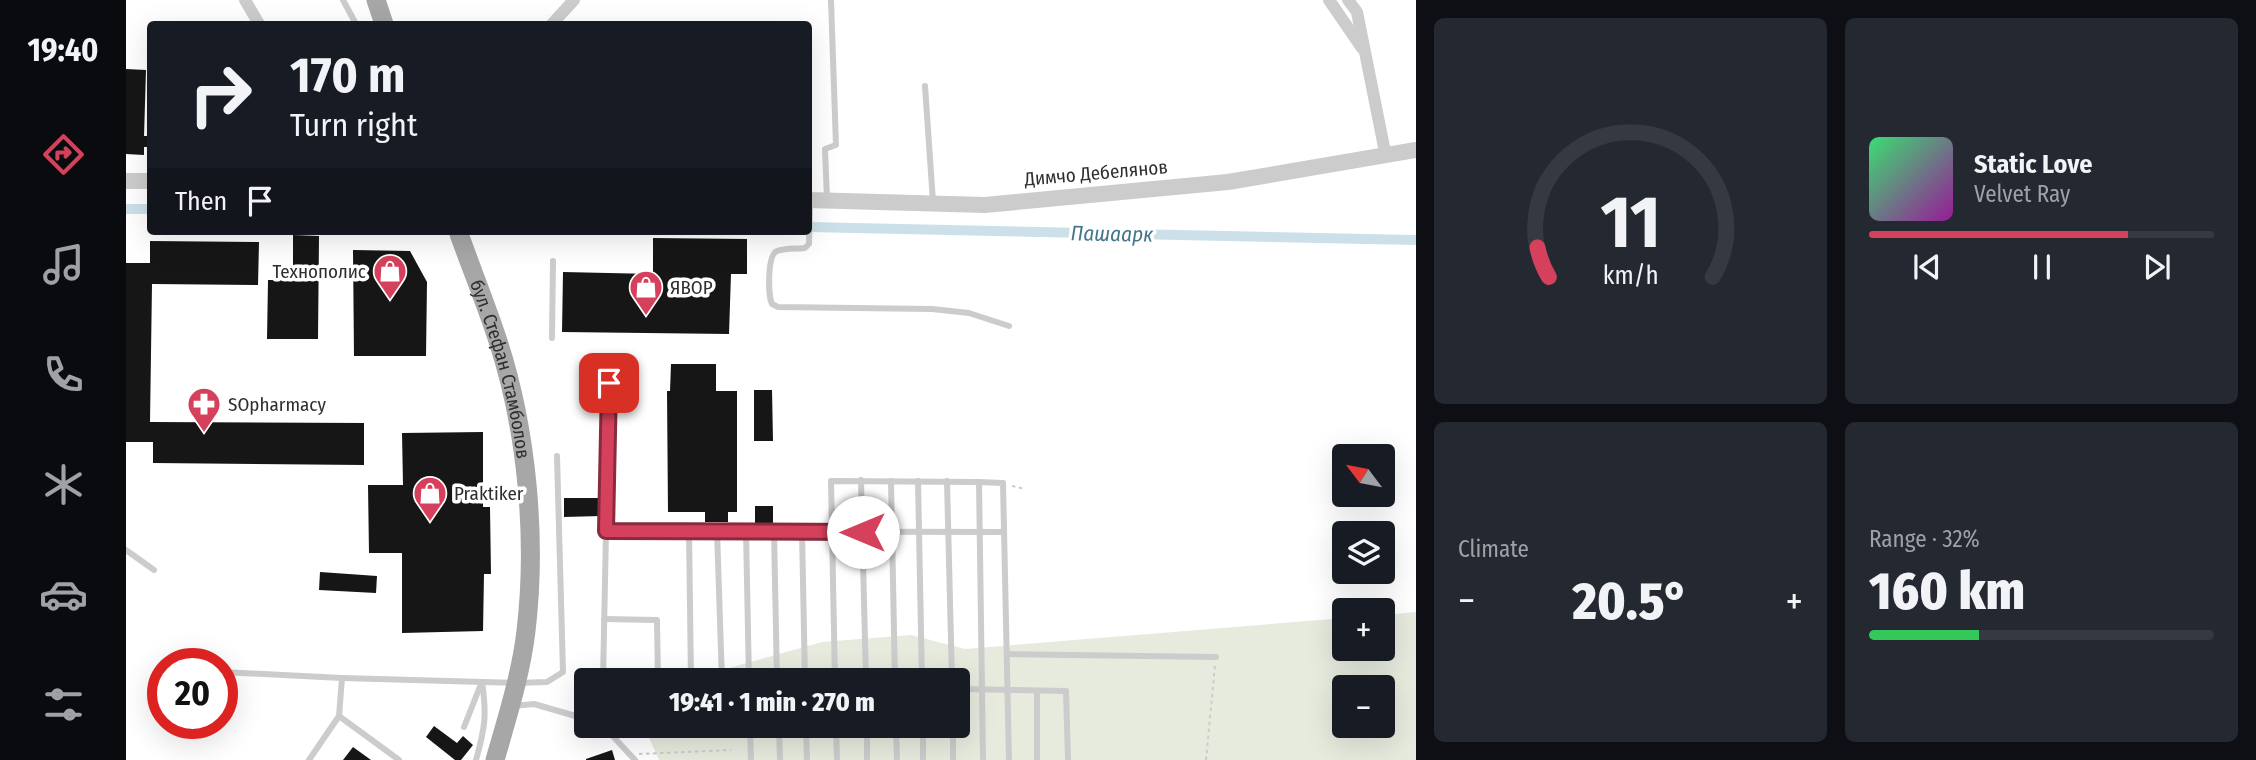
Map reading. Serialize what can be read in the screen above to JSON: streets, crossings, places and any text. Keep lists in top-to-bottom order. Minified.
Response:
{"streets":{"main road":["бул. Стефан Стамболов"],"street":["Димчо Дебелянов"]},"water":["Пашаарк"],"places":{"shop":["Технополис","ЯВОР","Praktiker"],"pharmacy":["SOpharmacy"]},"north":"top left","page":{"tabs":"19:40","turn":["170 m","Turn right"],"song":["Static Love","Velvet Ray"],"then":"Then","tile":["Climate",["Range · 32%","160 km"]],"map_buttons":["+","−"],"heat":["−","20.5°","+"],"limit":"20","trip":"19:41 · 1 min · 270 m","gauge":["11","km/h"]}}
